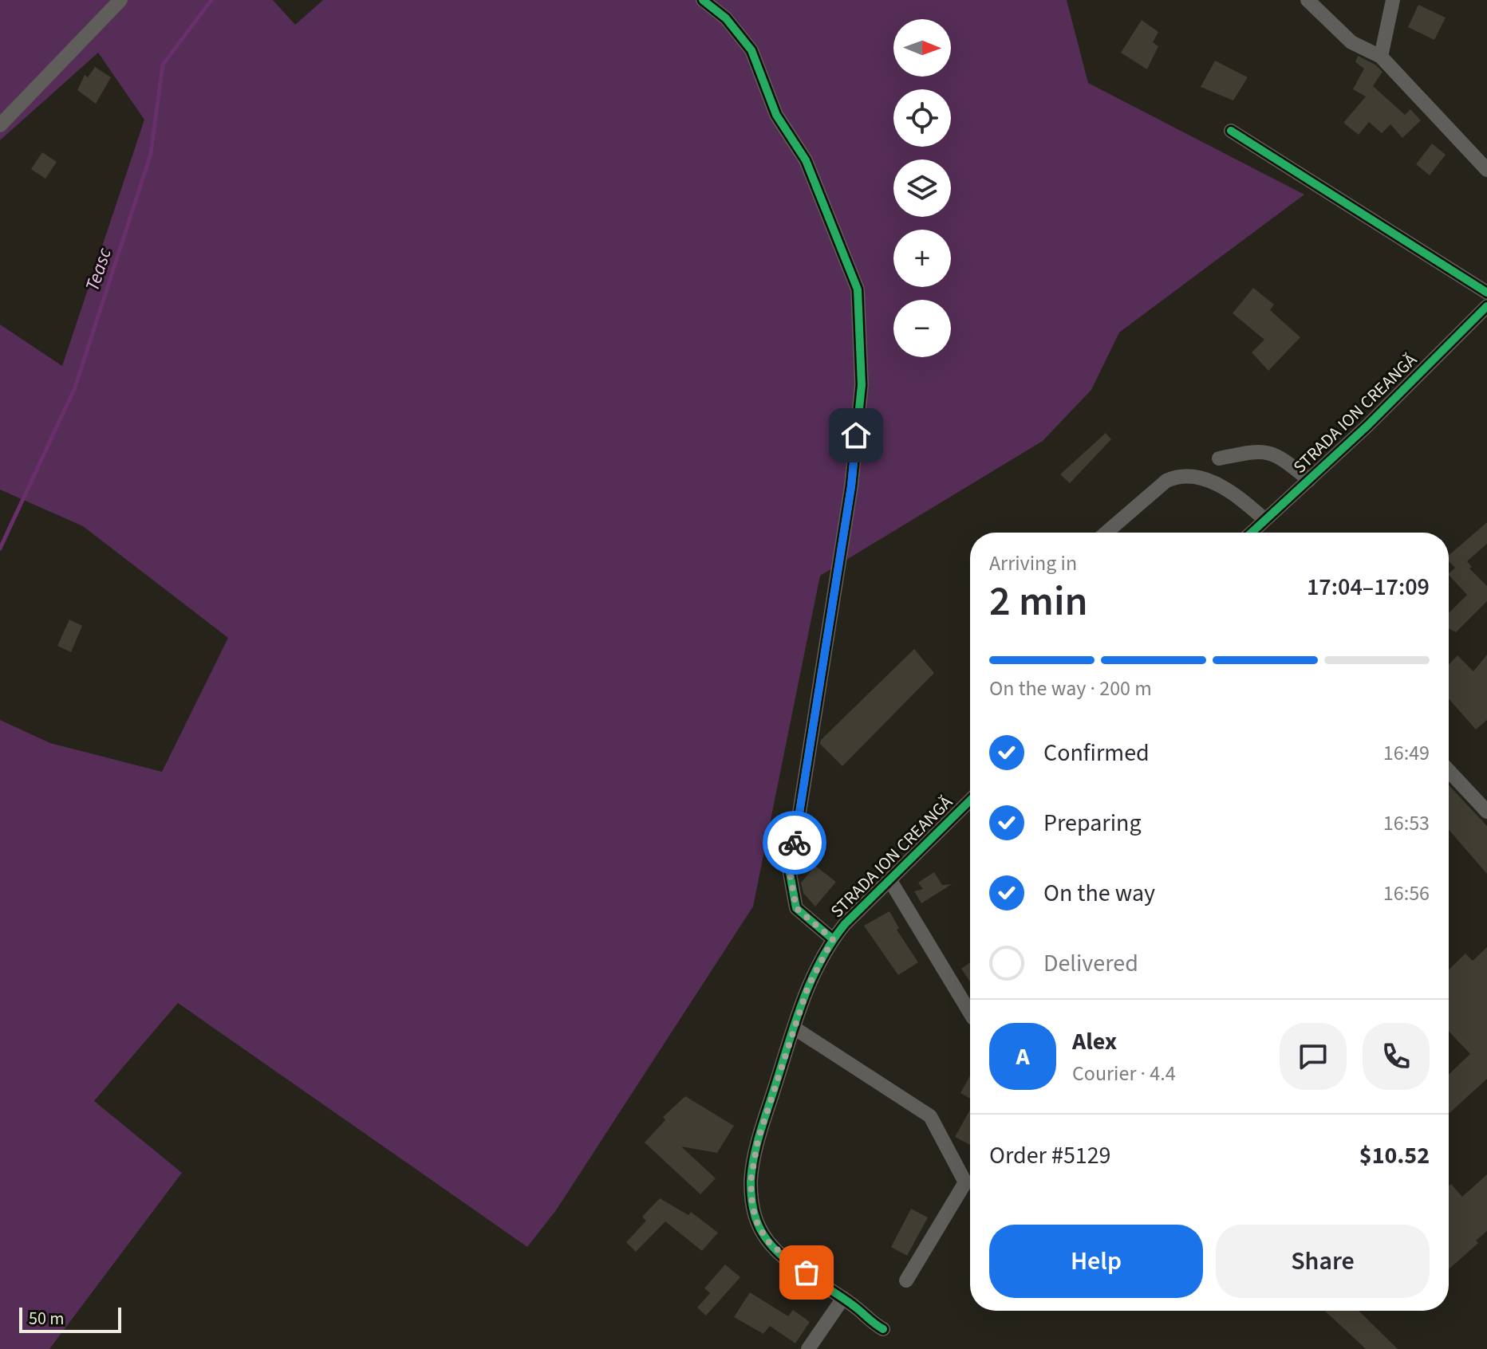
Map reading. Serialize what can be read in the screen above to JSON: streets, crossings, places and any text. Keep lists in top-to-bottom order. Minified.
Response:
{"streets":{"street":["STRADA ION CREANGĂ"]},"water":["Teasc"],"scale_bar":"50 m","north":"right","page":{"map_buttons":["+","−"],"heading":["2 min","Arriving in","17:04–17:09"],"panel":["Alex","Courier · 4.4","Order #5129","$10.52"],"bar":"On the way · 200 m","list":[["Confirmed","16:49"],["Preparing","16:53"],["On the way","16:56"],"Delivered"],"round":"A","buttons":["Help","Share"],"scale":"50 m"}}
